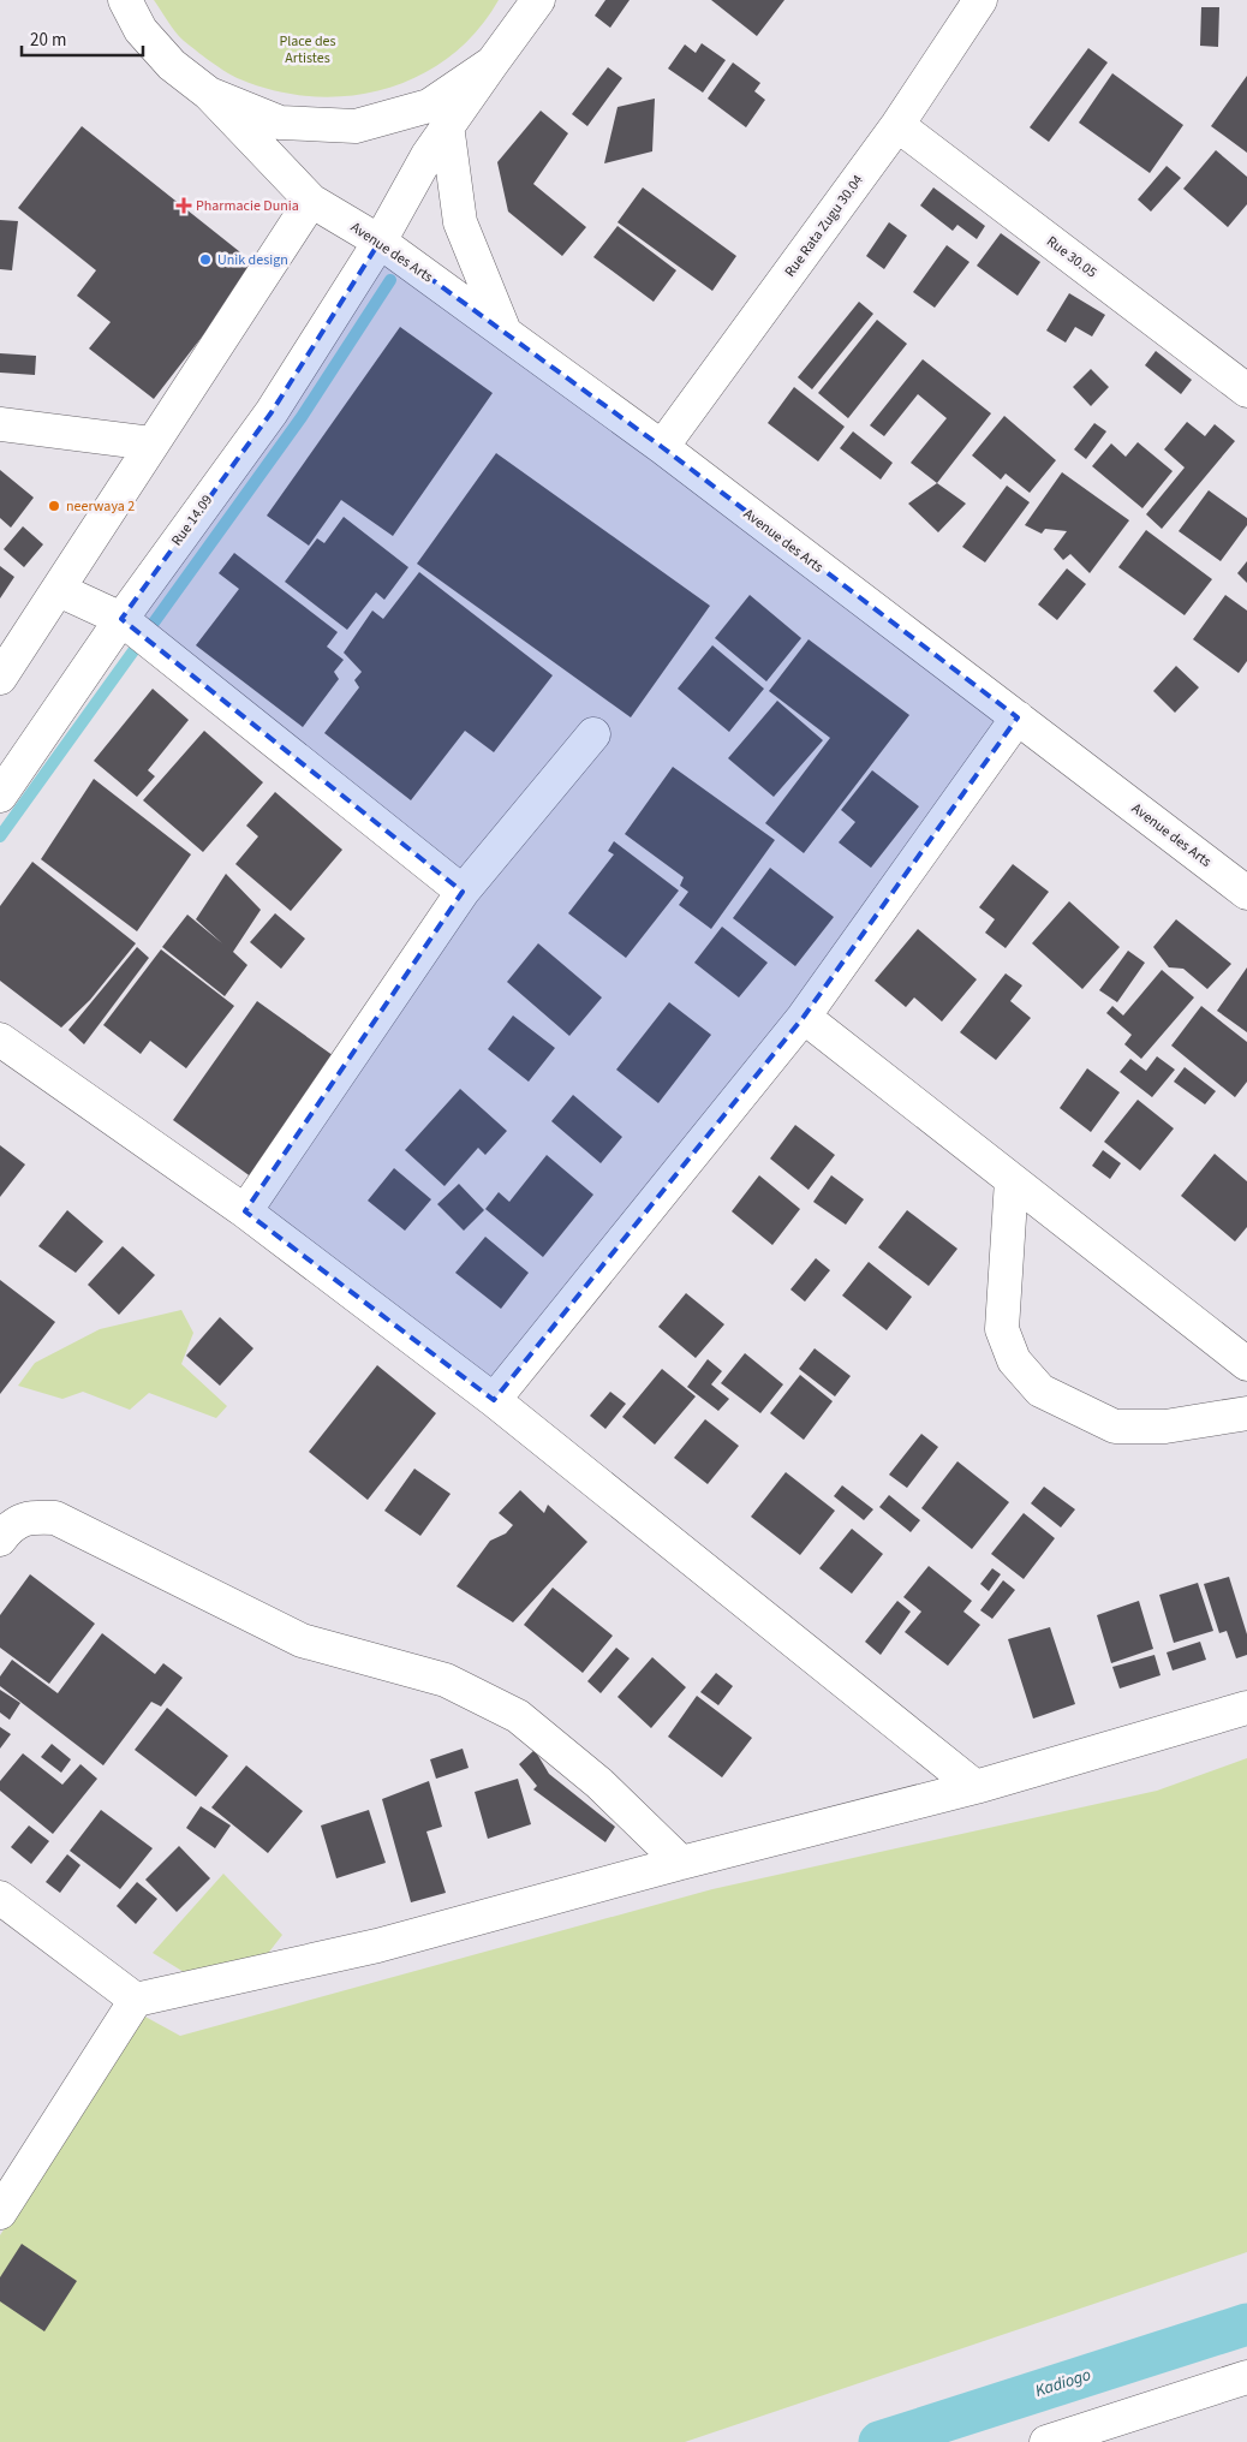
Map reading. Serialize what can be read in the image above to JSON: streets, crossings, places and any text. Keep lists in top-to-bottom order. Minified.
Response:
{"streets":{"street":["Rue Rata Zugu 30.04","Avenue des Arts","Rue 30.05","Rue 14.09"]},"crossings":[["Rue Rata Zugu 30.04","Avenue des Arts"],["Rue Rata Zugu 30.04","Rue 30.05"],["Avenue des Arts","Rue 14.09"]],"water":["Kadiogo"],"parks":["Place des Artistes"],"places":{"health":["Pharmacie Dunia"],"other":["Unik design","neerwaya 2"]},"scale_bar":"20 m"}
